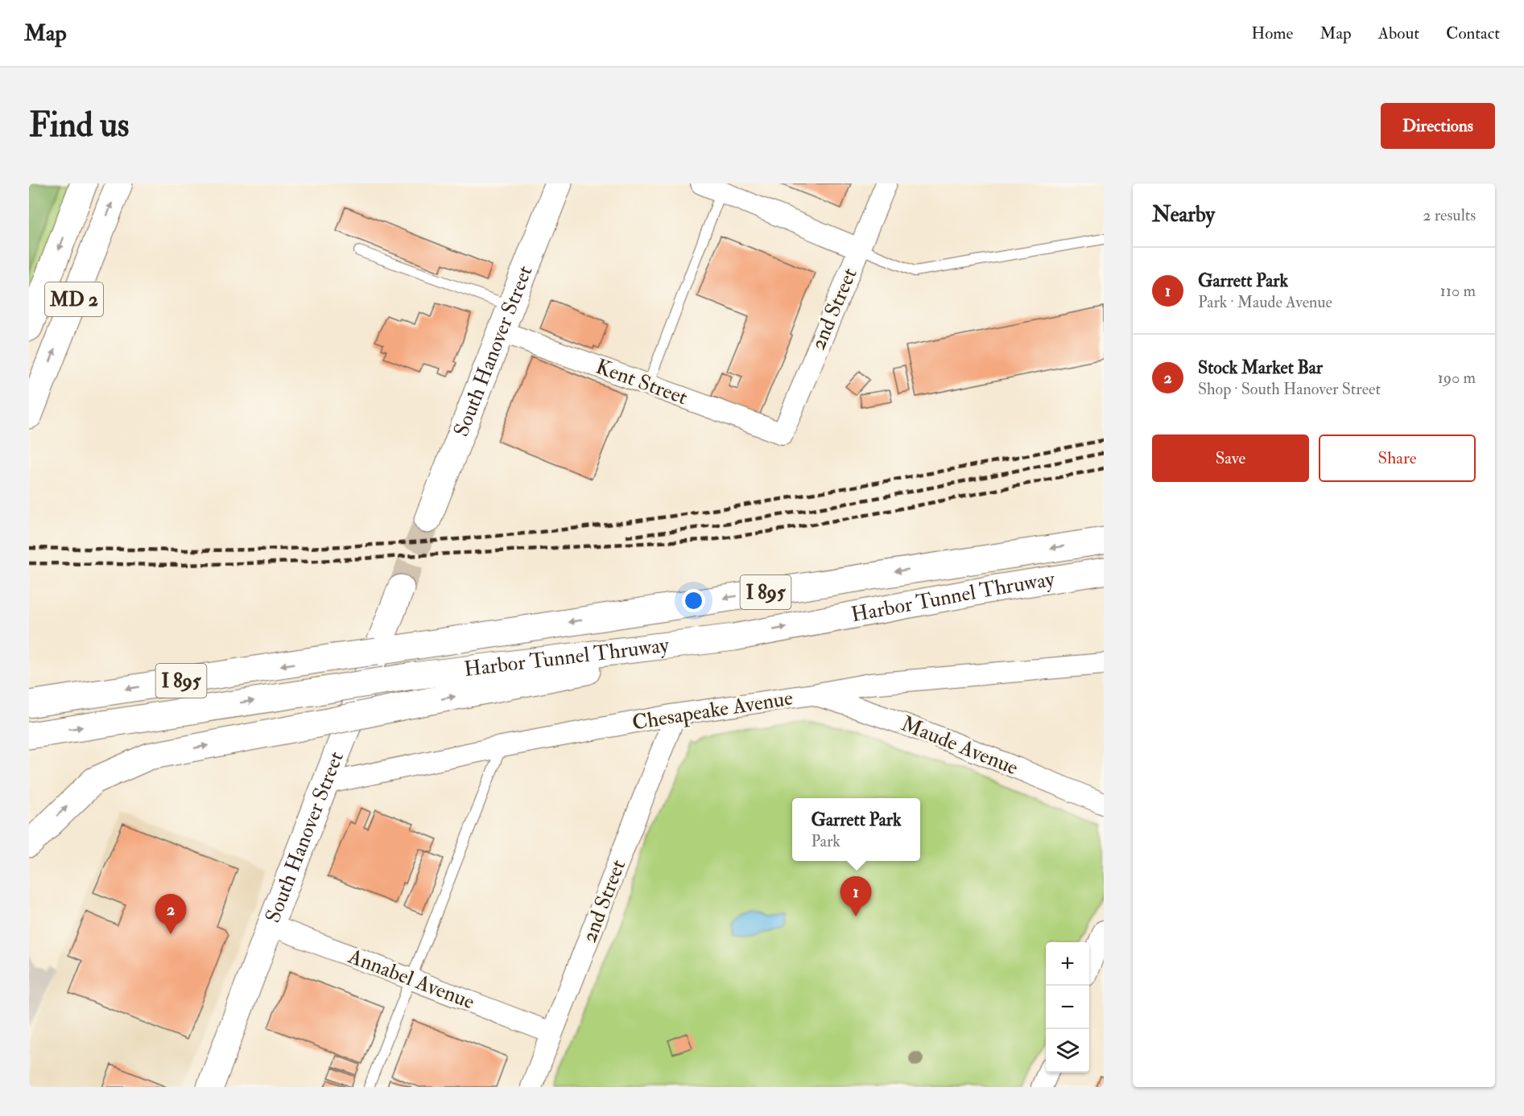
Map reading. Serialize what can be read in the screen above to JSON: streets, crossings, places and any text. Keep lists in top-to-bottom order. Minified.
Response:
{"streets":{"main road":["MD 2","South Hanover Street","I 895","Harbor Tunnel Thruway"],"street":["2nd Street","Kent Street","Chesapeake Avenue","Maude Avenue","Annabel Avenue"]},"crossings":[["2nd Street","Kent Street"],["2nd Street","Chesapeake Avenue"],["2nd Street","Annabel Avenue"],["South Hanover Street","Kent Street"],["South Hanover Street","Chesapeake Avenue"],["South Hanover Street","Annabel Avenue"],["Chesapeake Avenue","Maude Avenue"]],"page":{"header":"Map","nav":["Home","Map","About","Contact"],"buttons":["Directions",["Save","Share"]],"title":"Find us","heading":["Nearby","2 results"],"list":[{"mark":"1","name":"Garrett Park","note":"Park · Maude Avenue","value":"110 m"},{"mark":"2","name":"Stock Market Bar","note":"Shop · South Hanover Street","value":"190 m"}],"popup":["Garrett Park","Park"],"pins":["1","2"],"map_buttons":["+","−"]}}
